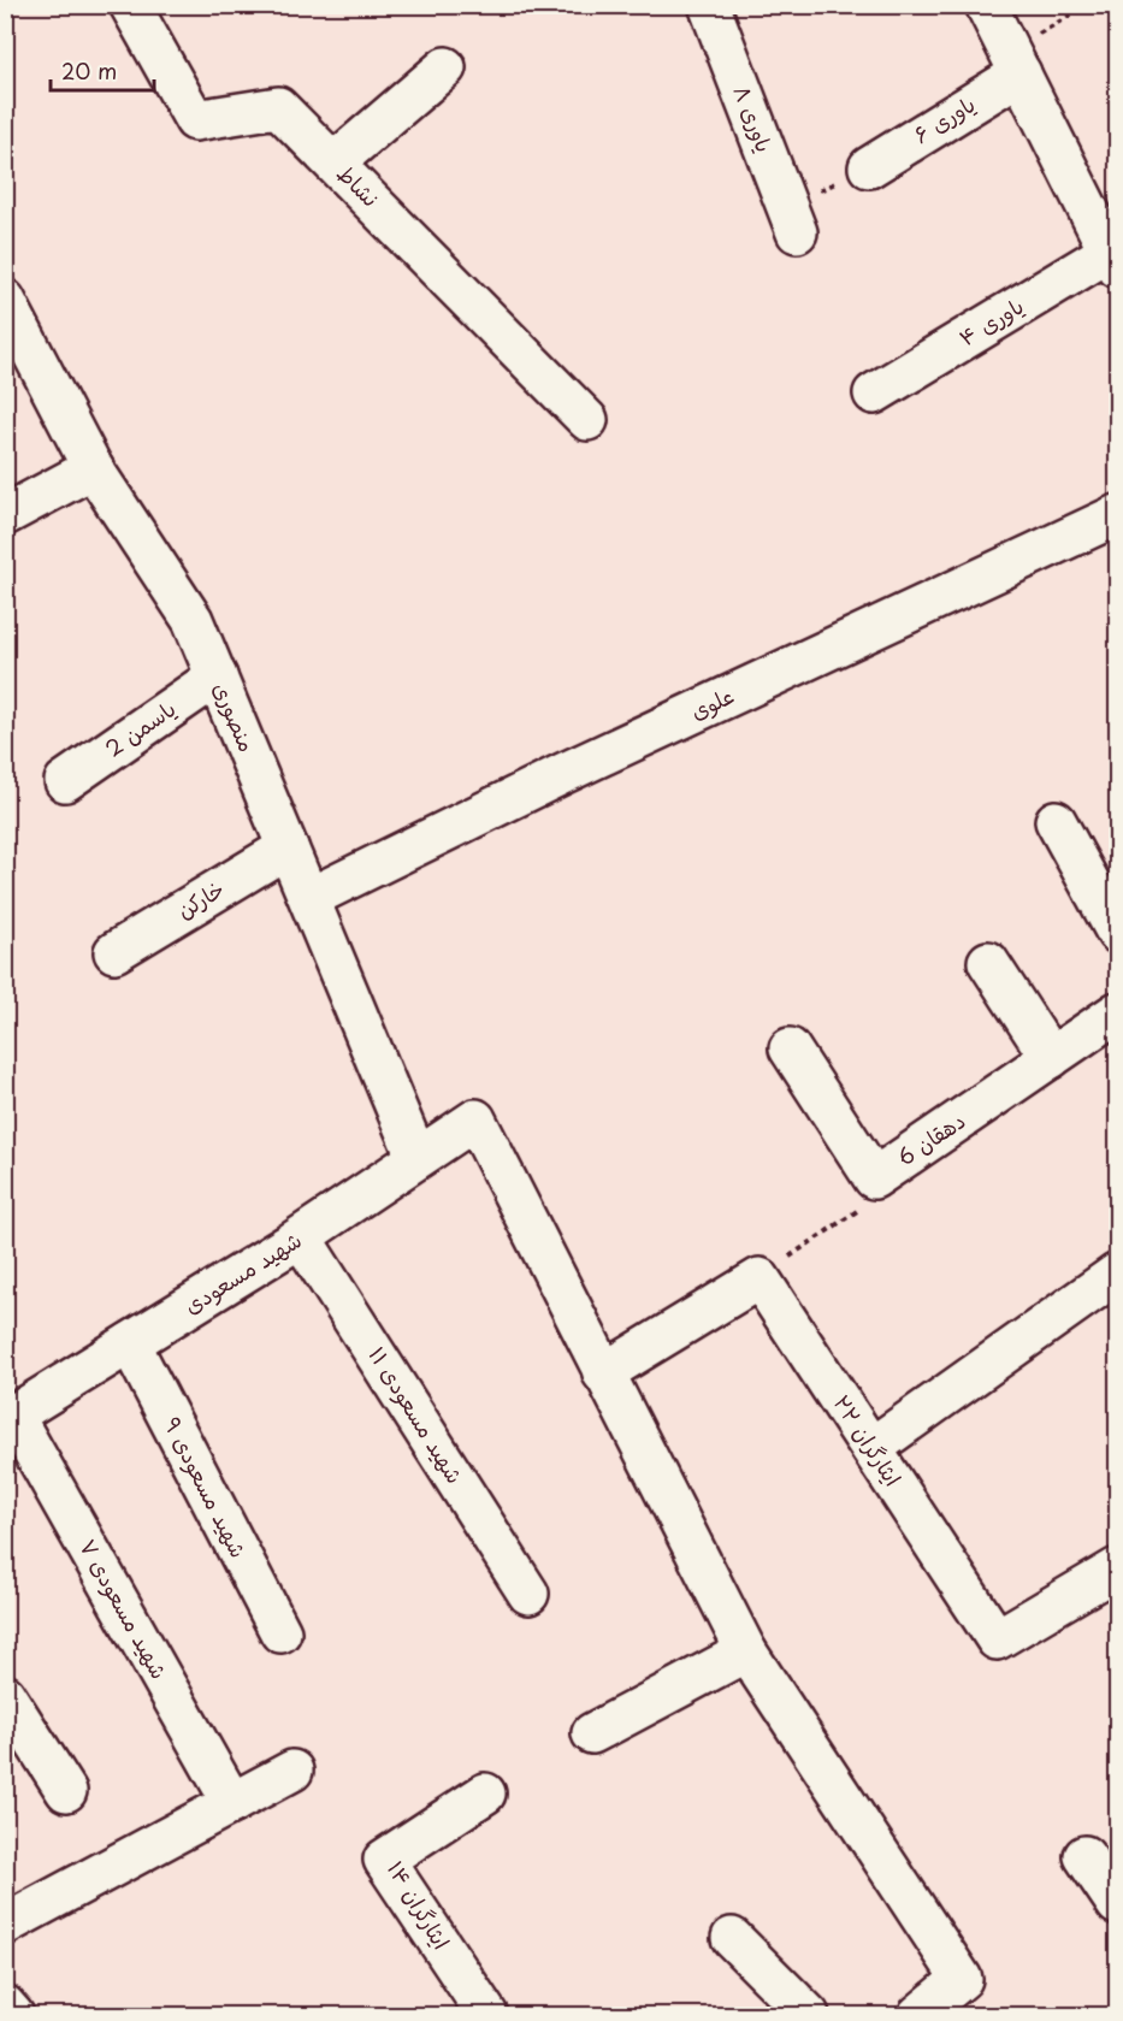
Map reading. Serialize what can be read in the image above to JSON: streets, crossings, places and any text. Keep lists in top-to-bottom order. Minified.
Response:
{"streets":{"street":["یاوری ۸","یاوری ۶","نشاط","یاوری ۴","علوی","منصوری","یاسمن 2","خارکن","دهقان 6","شهید مسعودی","شهید مسعودی ۱۱","ایثارگران ۲۲","شهید مسعودی ۹","شهید مسعودی ۷","ایثارگران ۱۴"]},"crossings":[["علوی","منصوری"],["منصوری","یاسمن 2"],["منصوری","خارکن"],["منصوری","شهید مسعودی"],["شهید مسعودی","شهید مسعودی ۱۱"],["شهید مسعودی","شهید مسعودی ۹"],["شهید مسعودی","شهید مسعودی ۷"]],"scale_bar":"20 m"}
